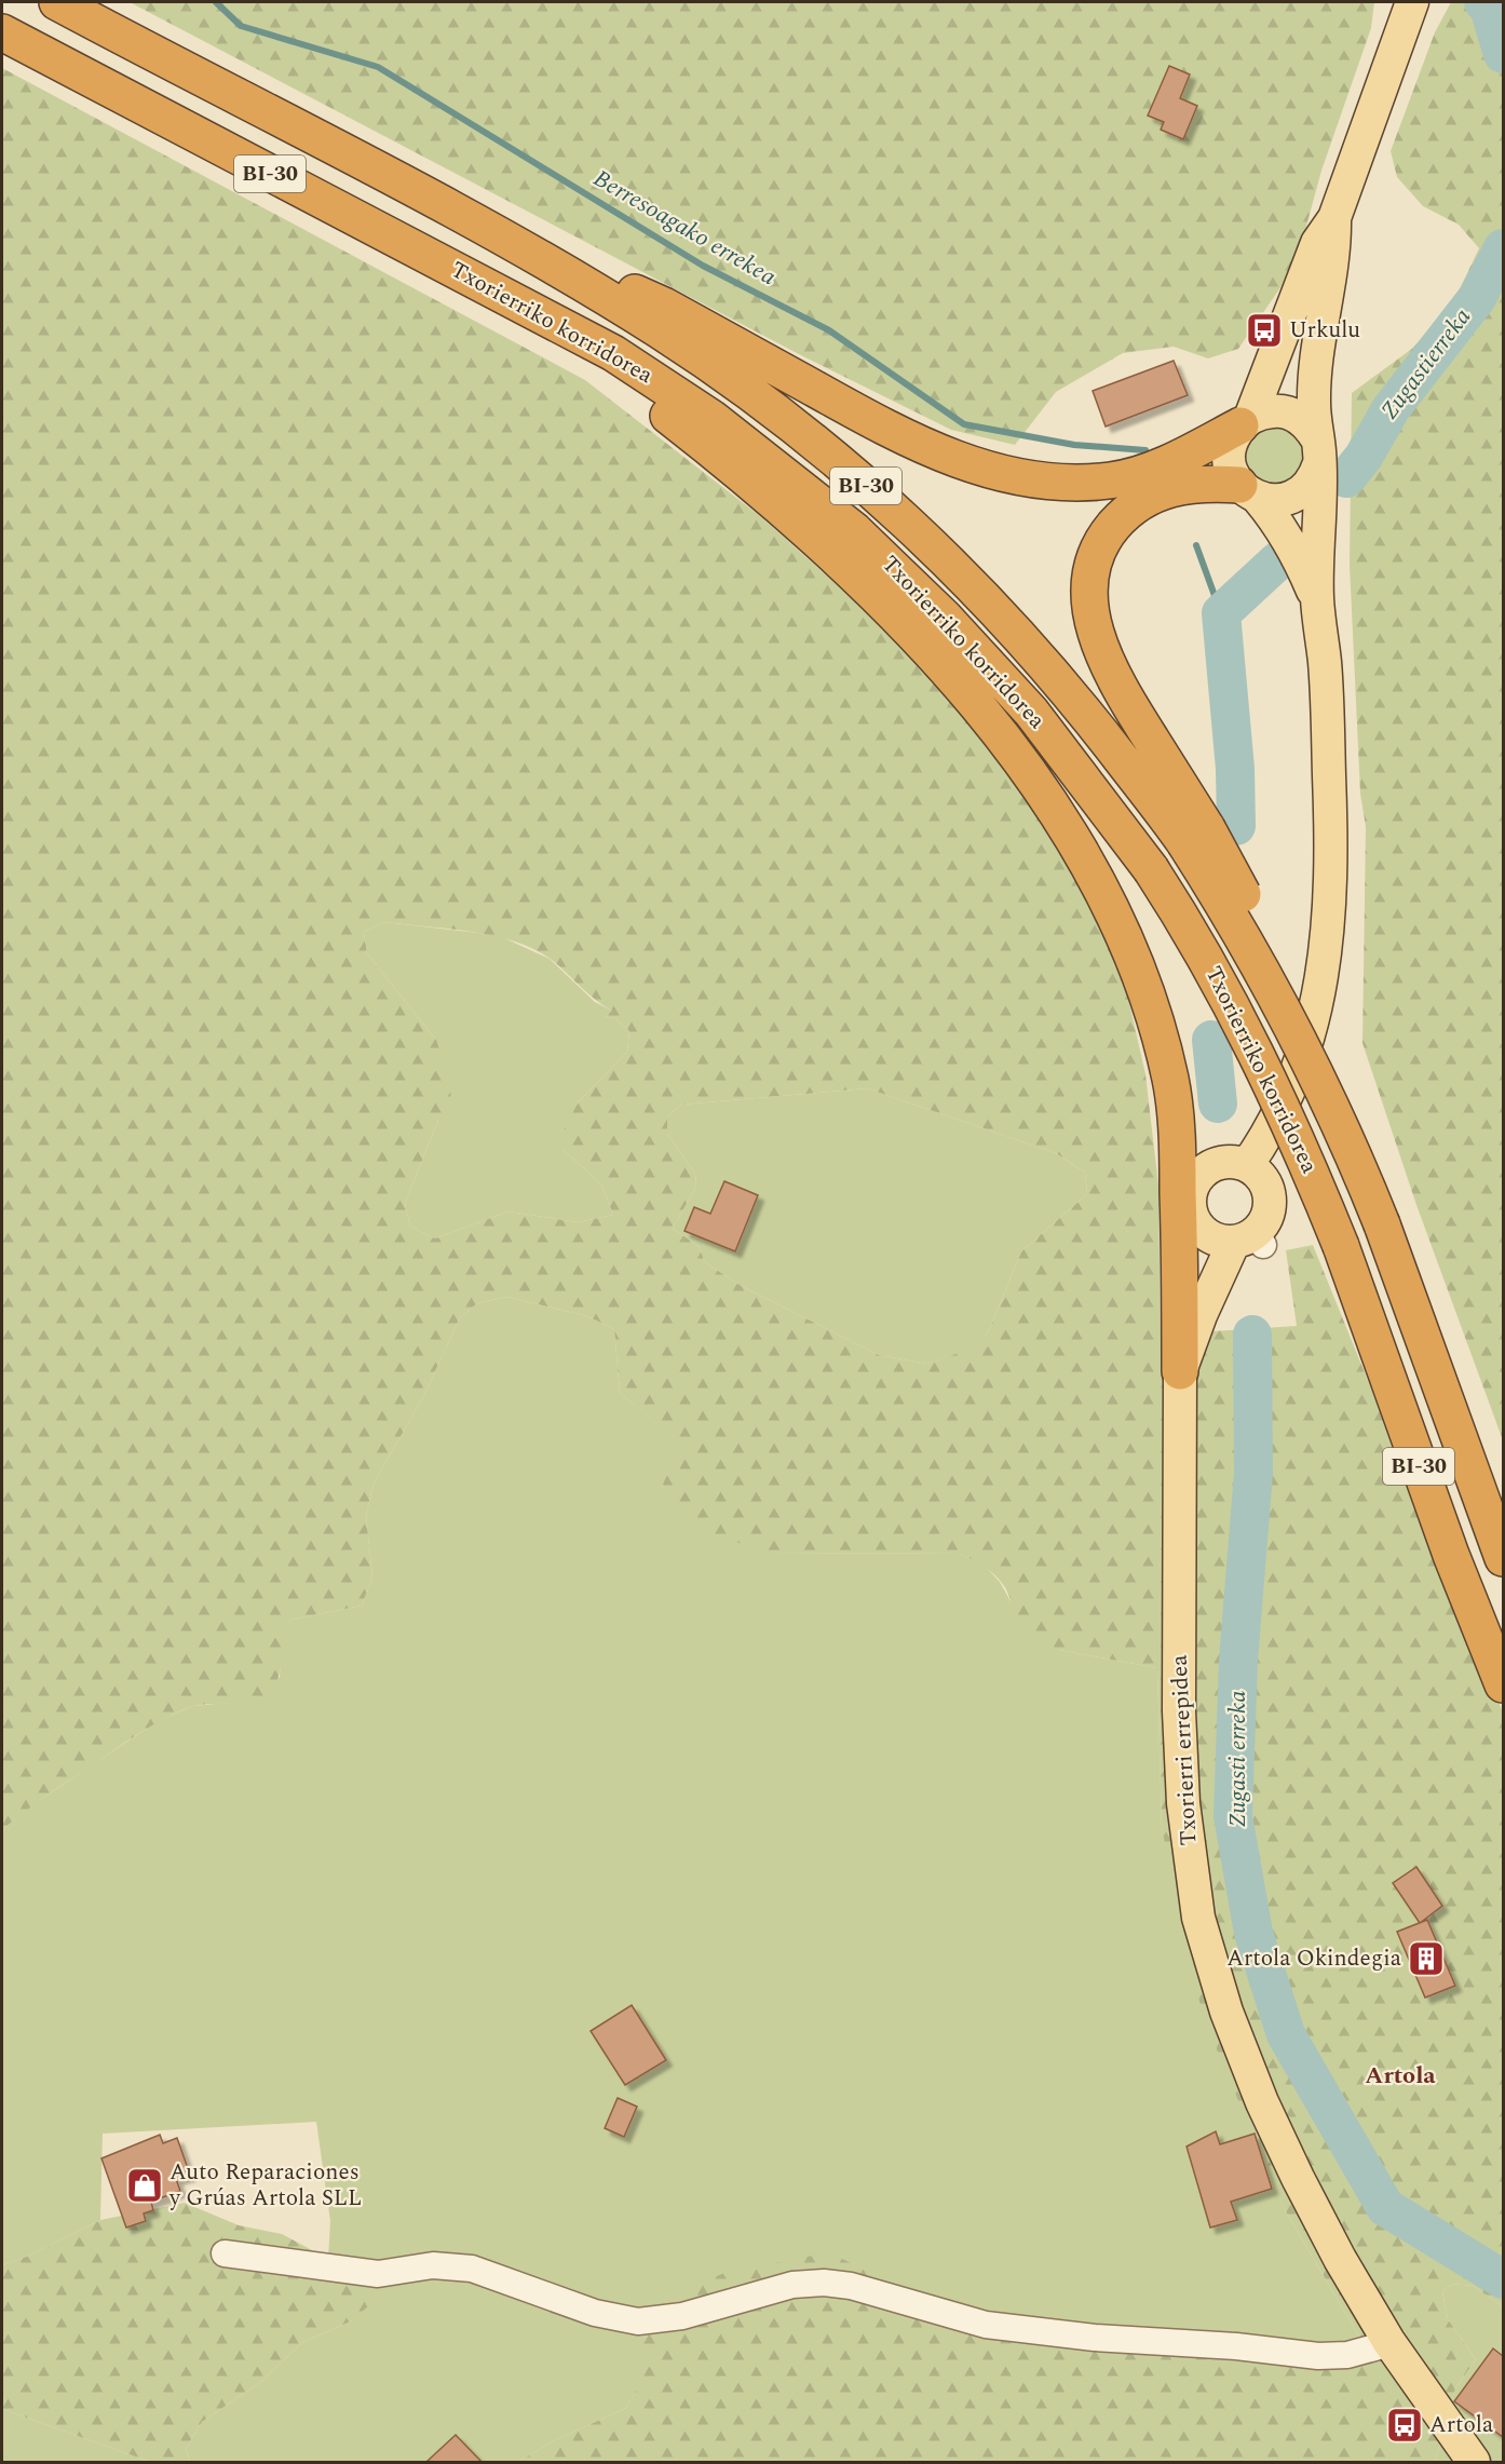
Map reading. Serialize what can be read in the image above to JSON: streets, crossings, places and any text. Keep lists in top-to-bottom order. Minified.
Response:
{"streets":{"highway":["BI-30","Txorierriko korridorea"],"main road":["Txorierri errepidea"]},"districts":["Artola"],"water":["Berresoagako errekea","Zugastierreka","Zugasti erreka"],"places":{"bus stop":["Urkulu","Artola"],"building":["Artola Okindegia"],"shop":["Auto Reparaciones y Grúas Artola SLL"]}}
